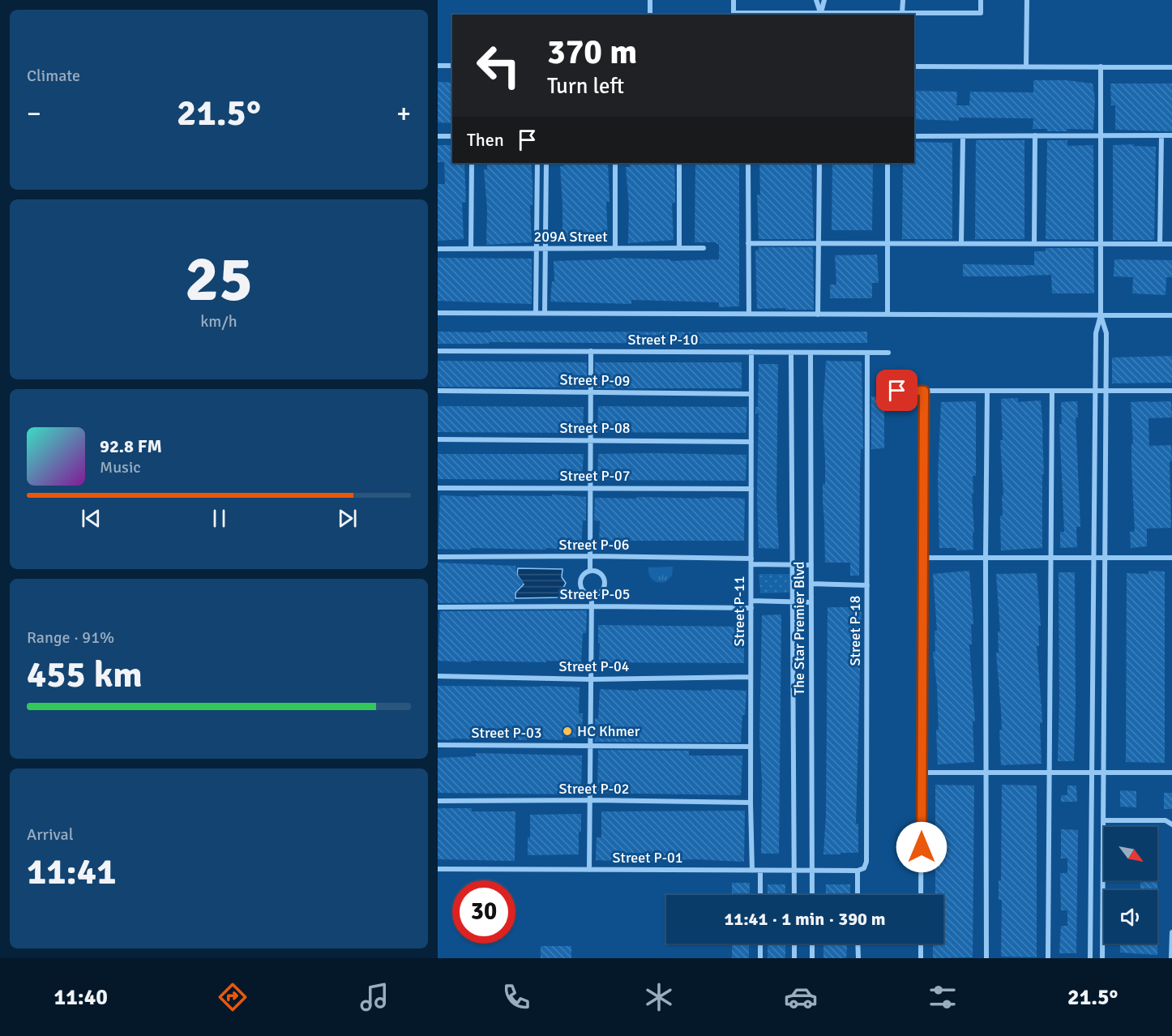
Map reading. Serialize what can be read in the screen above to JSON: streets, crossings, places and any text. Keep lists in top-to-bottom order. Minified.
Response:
{"streets":{"street":["209A Street","Street P-10","Street P-09","Street P-08","Street P-07","Street P-06","Street P-05","Street P-11","The Star Premier Blvd","Street P-18","Street P-04","Street P-03","Street P-02","Street P-01"]},"crossings":[["Street P-10","Street P-11"],["Street P-10","The Star Premier Blvd"],["Street P-10","Street P-18"],["Street P-09","Street P-11"],["Street P-08","Street P-11"],["Street P-07","Street P-11"],["Street P-06","Street P-11"],["Street P-06","The Star Premier Blvd"],["Street P-05","Street P-11"],["Street P-11","Street P-04"],["Street P-11","Street P-03"],["Street P-11","Street P-02"],["Street P-11","Street P-01"],["The Star Premier Blvd","Street P-01"],["Street P-18","Street P-01"]],"places":["HC Khmer"],"north":"bottom right","page":{"tile":["Climate",["25","km/h"],["Range · 91%","455 km"],["Arrival","11:41"]],"turn":["370 m","Turn left"],"heat":["−","21.5°","+"],"then":"Then","song":["92.8 FM","Music"],"limit":"30","trip":"11:41 · 1 min · 390 m","tabs":["11:40","21.5°"]}}
